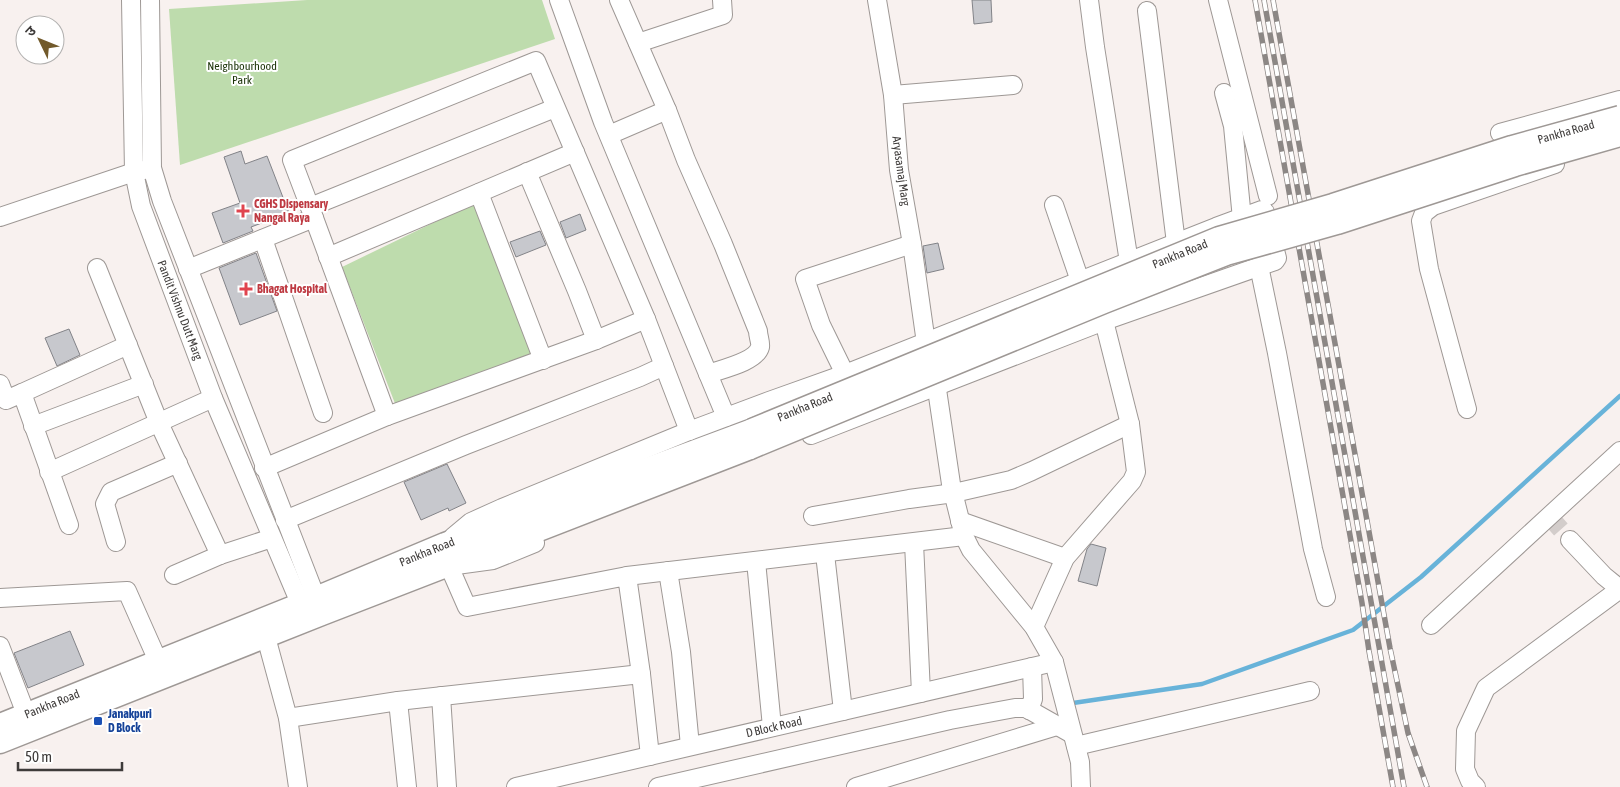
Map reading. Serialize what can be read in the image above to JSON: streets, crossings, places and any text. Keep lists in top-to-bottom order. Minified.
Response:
{"streets":{"main road":["Pankha Road"],"street":["Aryasamaj Marg","Pandit Vishnu Dutt Marg","D Block Road"]},"crossings":[["Pankha Road","Pandit Vishnu Dutt Marg"],["Aryasamaj Marg","D Block Road"]],"parks":["Neighbourhood Park"],"places":{"health":["CGHS Dispensary Nangal Raya","Bhagat Hospital"],"transit":["Janakpuri D Block"]},"scale_bar":"50 m","north":"top left"}
